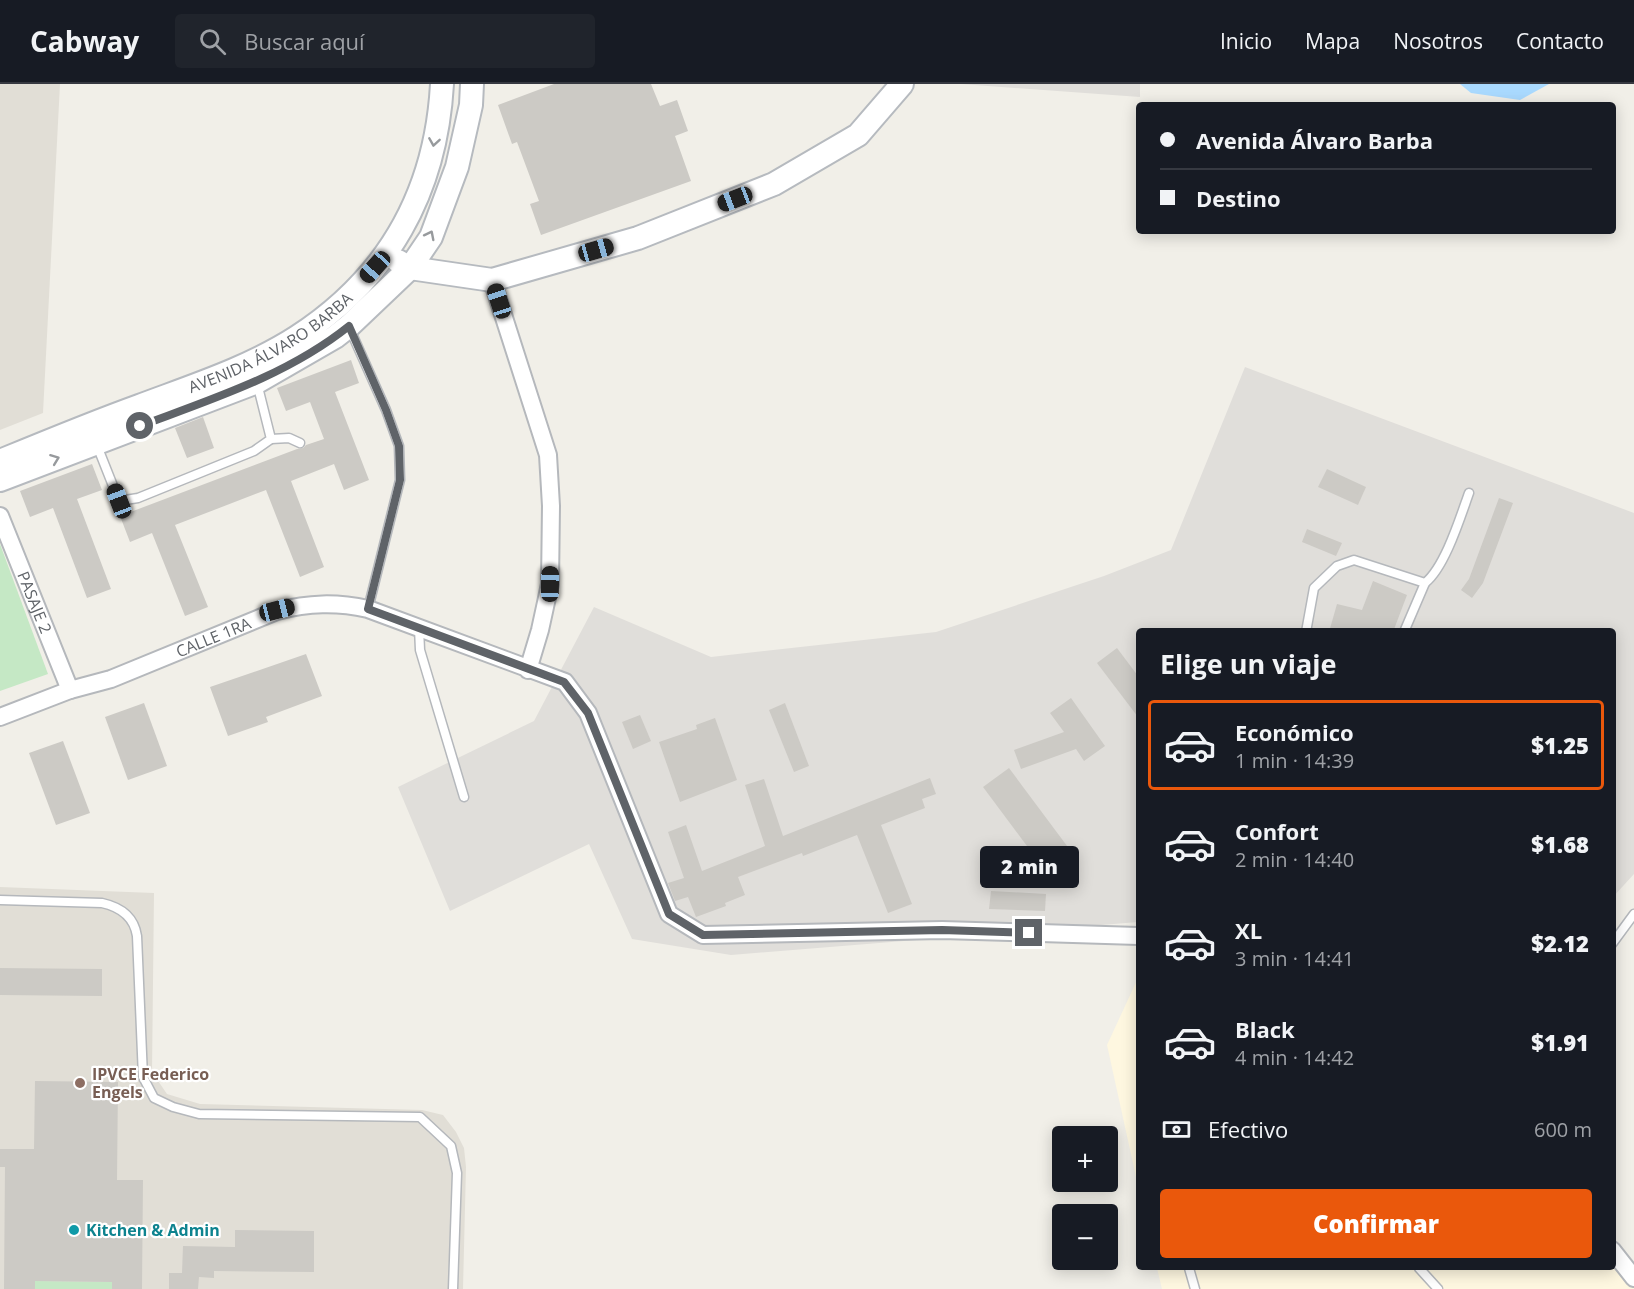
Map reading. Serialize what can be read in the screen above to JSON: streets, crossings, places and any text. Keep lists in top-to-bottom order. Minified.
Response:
{"streets":{"main road":["AVENIDA ÁLVARO BARBA"],"street":["PASAJE 2","CALLE 1RA"]},"crossings":[["PASAJE 2","CALLE 1RA"]],"places":["IPVCE Federico Engels","Kitchen & Admin"],"page":{"header":"Cabway","search":"Buscar aquí","nav":["Inicio","Mapa","Nosotros","Contacto"],"banner":["Avenida Álvaro Barba","Destino"],"heading":"Elige un viaje","list":[{"name":"Económico","note":"1 min · 14:39","value":"$1.25"},{"name":"Confort","note":"2 min · 14:40","value":"$1.68"},{"name":"XL","note":"3 min · 14:41","value":"$2.12"},{"name":"Black","note":"4 min · 14:42","value":"$1.91"}],"bubble":"2 min","pay":["Efectivo","600 m"],"map_buttons":["+","−"],"buttons":"Confirmar"}}
